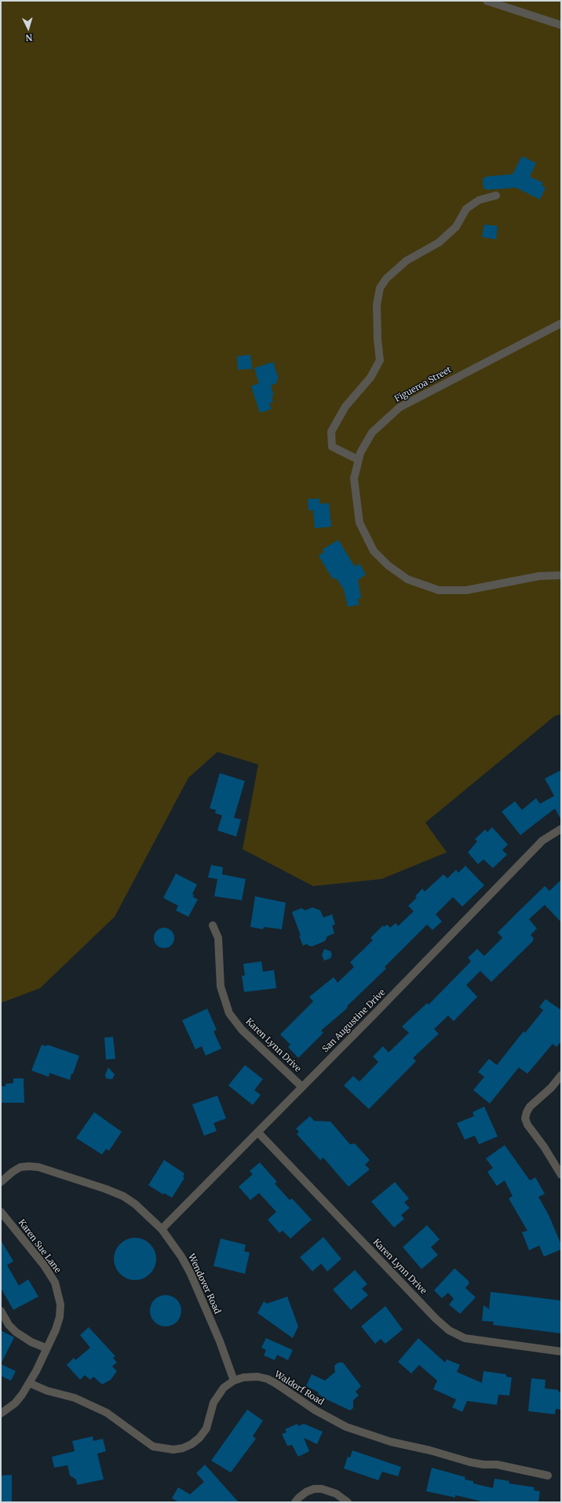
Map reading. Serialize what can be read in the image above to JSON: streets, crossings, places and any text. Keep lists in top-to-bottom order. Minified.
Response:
{"streets":{"street":["Figueroa Street","San Augustine Drive","Karen Lynn Drive","Karen Sue Lane","Wendover Road","Waldorf Road"]},"crossings":[["San Augustine Drive","Karen Lynn Drive"],["San Augustine Drive","Wendover Road"],["Karen Sue Lane","Waldorf Road"],["Wendover Road","Waldorf Road"]],"north":"bottom"}
